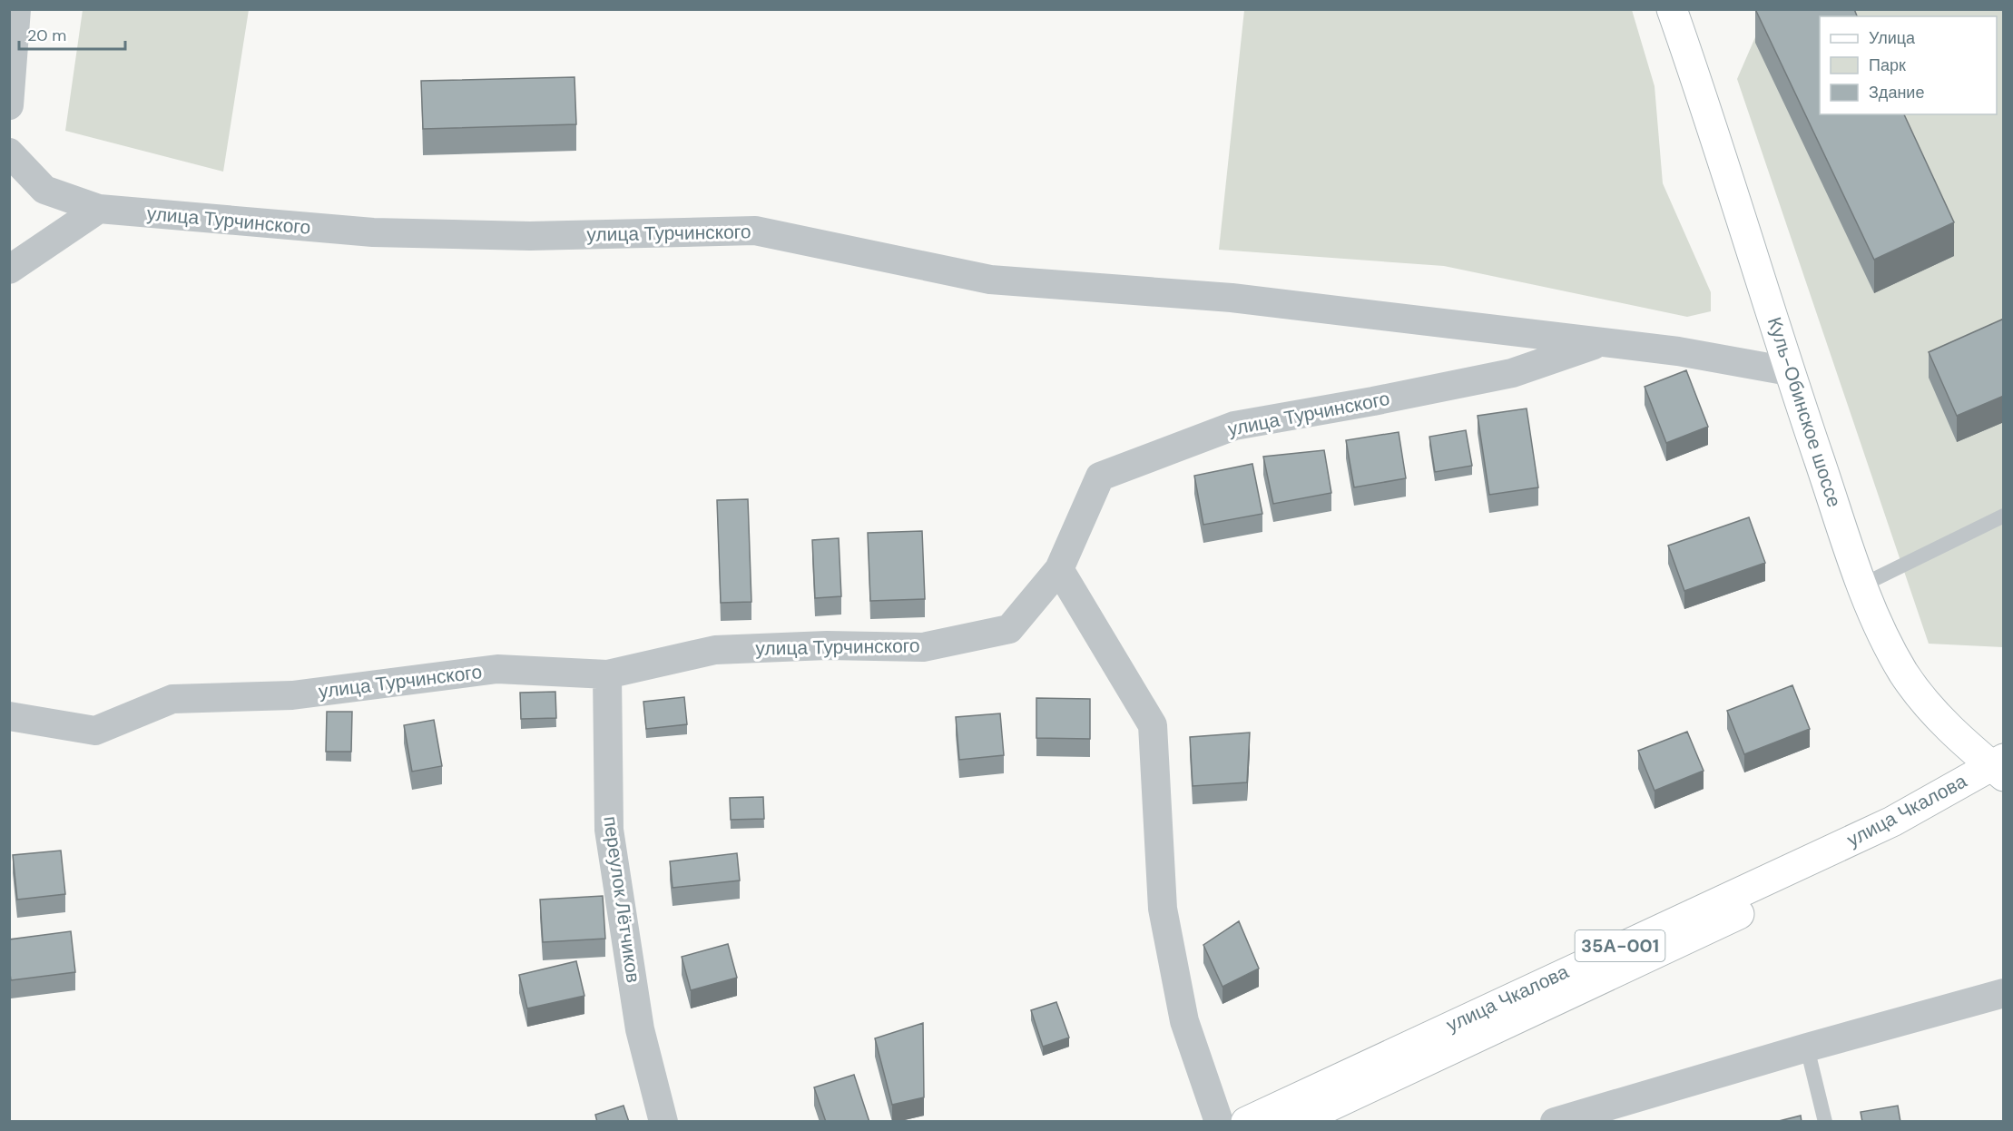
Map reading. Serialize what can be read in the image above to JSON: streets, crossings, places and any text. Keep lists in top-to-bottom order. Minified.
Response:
{"streets":{"main road":["Куль-Обинское шоссе","улица Чкалова","35А-001"],"street":["улица Турчинского","переулок Лётчиков"]},"crossings":[["улица Турчинского","Куль-Обинское шоссе"],["улица Турчинского","переулок Лётчиков"],["Куль-Обинское шоссе","улица Чкалова"]],"legend":["Улица","Парк","Здание"],"scale_bar":"20 m"}
